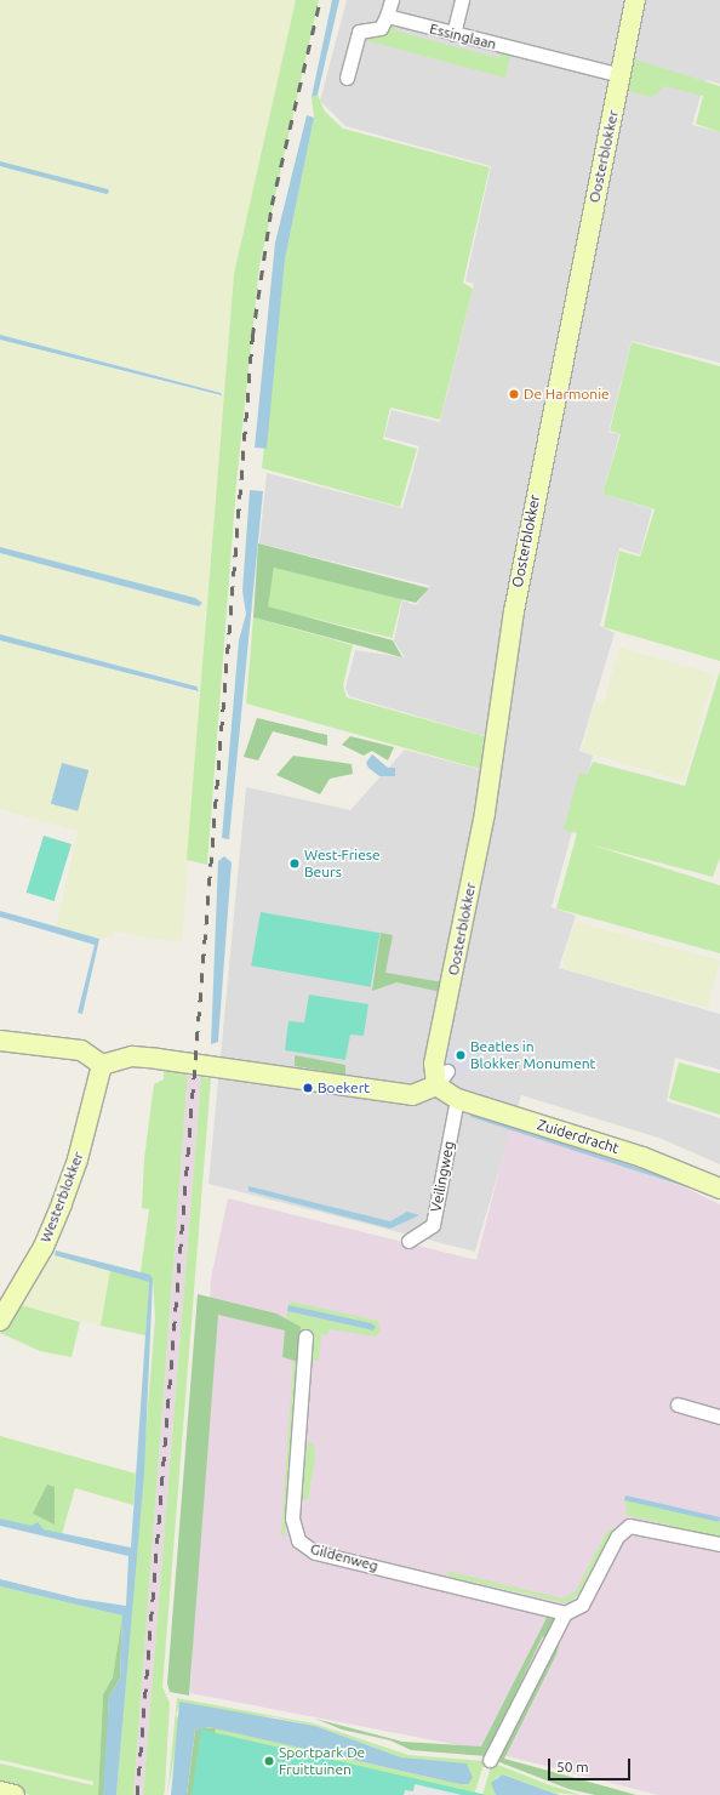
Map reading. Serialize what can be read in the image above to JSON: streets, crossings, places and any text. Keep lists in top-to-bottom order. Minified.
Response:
{"streets":{"street":["Essinglaan","Oosterblokker","Zuiderdracht","Veilingweg","Westerblokker","Gildenweg"]},"crossings":[["Essinglaan","Oosterblokker"],["Oosterblokker","Zuiderdracht"],["Zuiderdracht","Veilingweg"]],"places":["De Harmonie","West-Friese Beurs","Beatles in Blokker Monument","Boekert","Sportpark De Fruittuinen"],"scale_bar":"50 m"}
